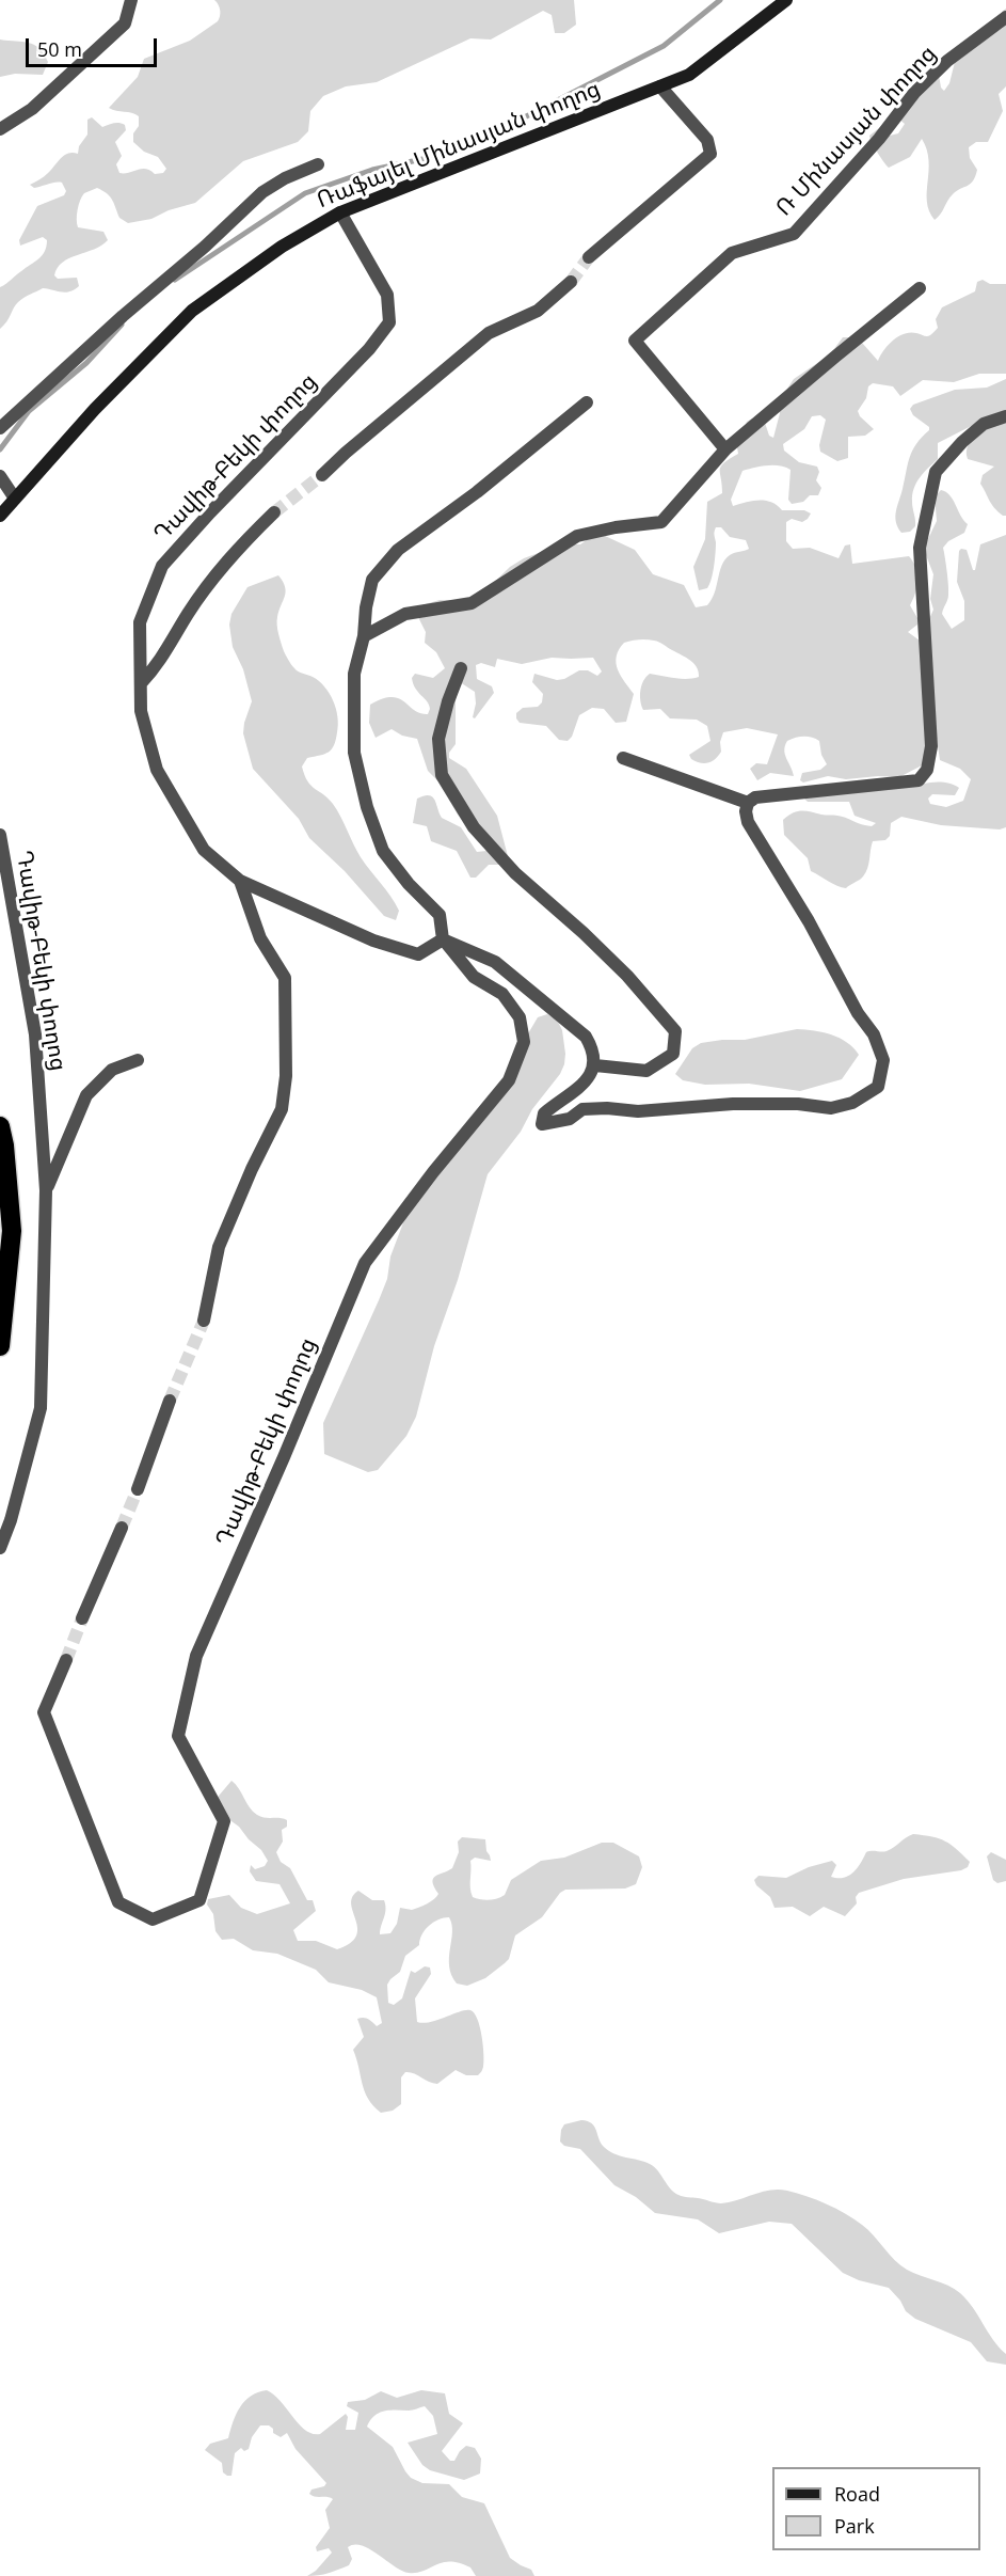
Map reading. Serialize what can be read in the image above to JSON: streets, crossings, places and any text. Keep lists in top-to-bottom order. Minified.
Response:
{"streets":{"street":["Ռ Մինասյան փողոց","Ռաֆայել Մինասյան փողոց","Դավիթ-Բեկի փողոց"]},"crossings":[["Ռաֆայել Մինասյան փողոց","Դավիթ-Բեկի փողոց"]],"legend":["Road","Park"],"scale_bar":"50 m"}
